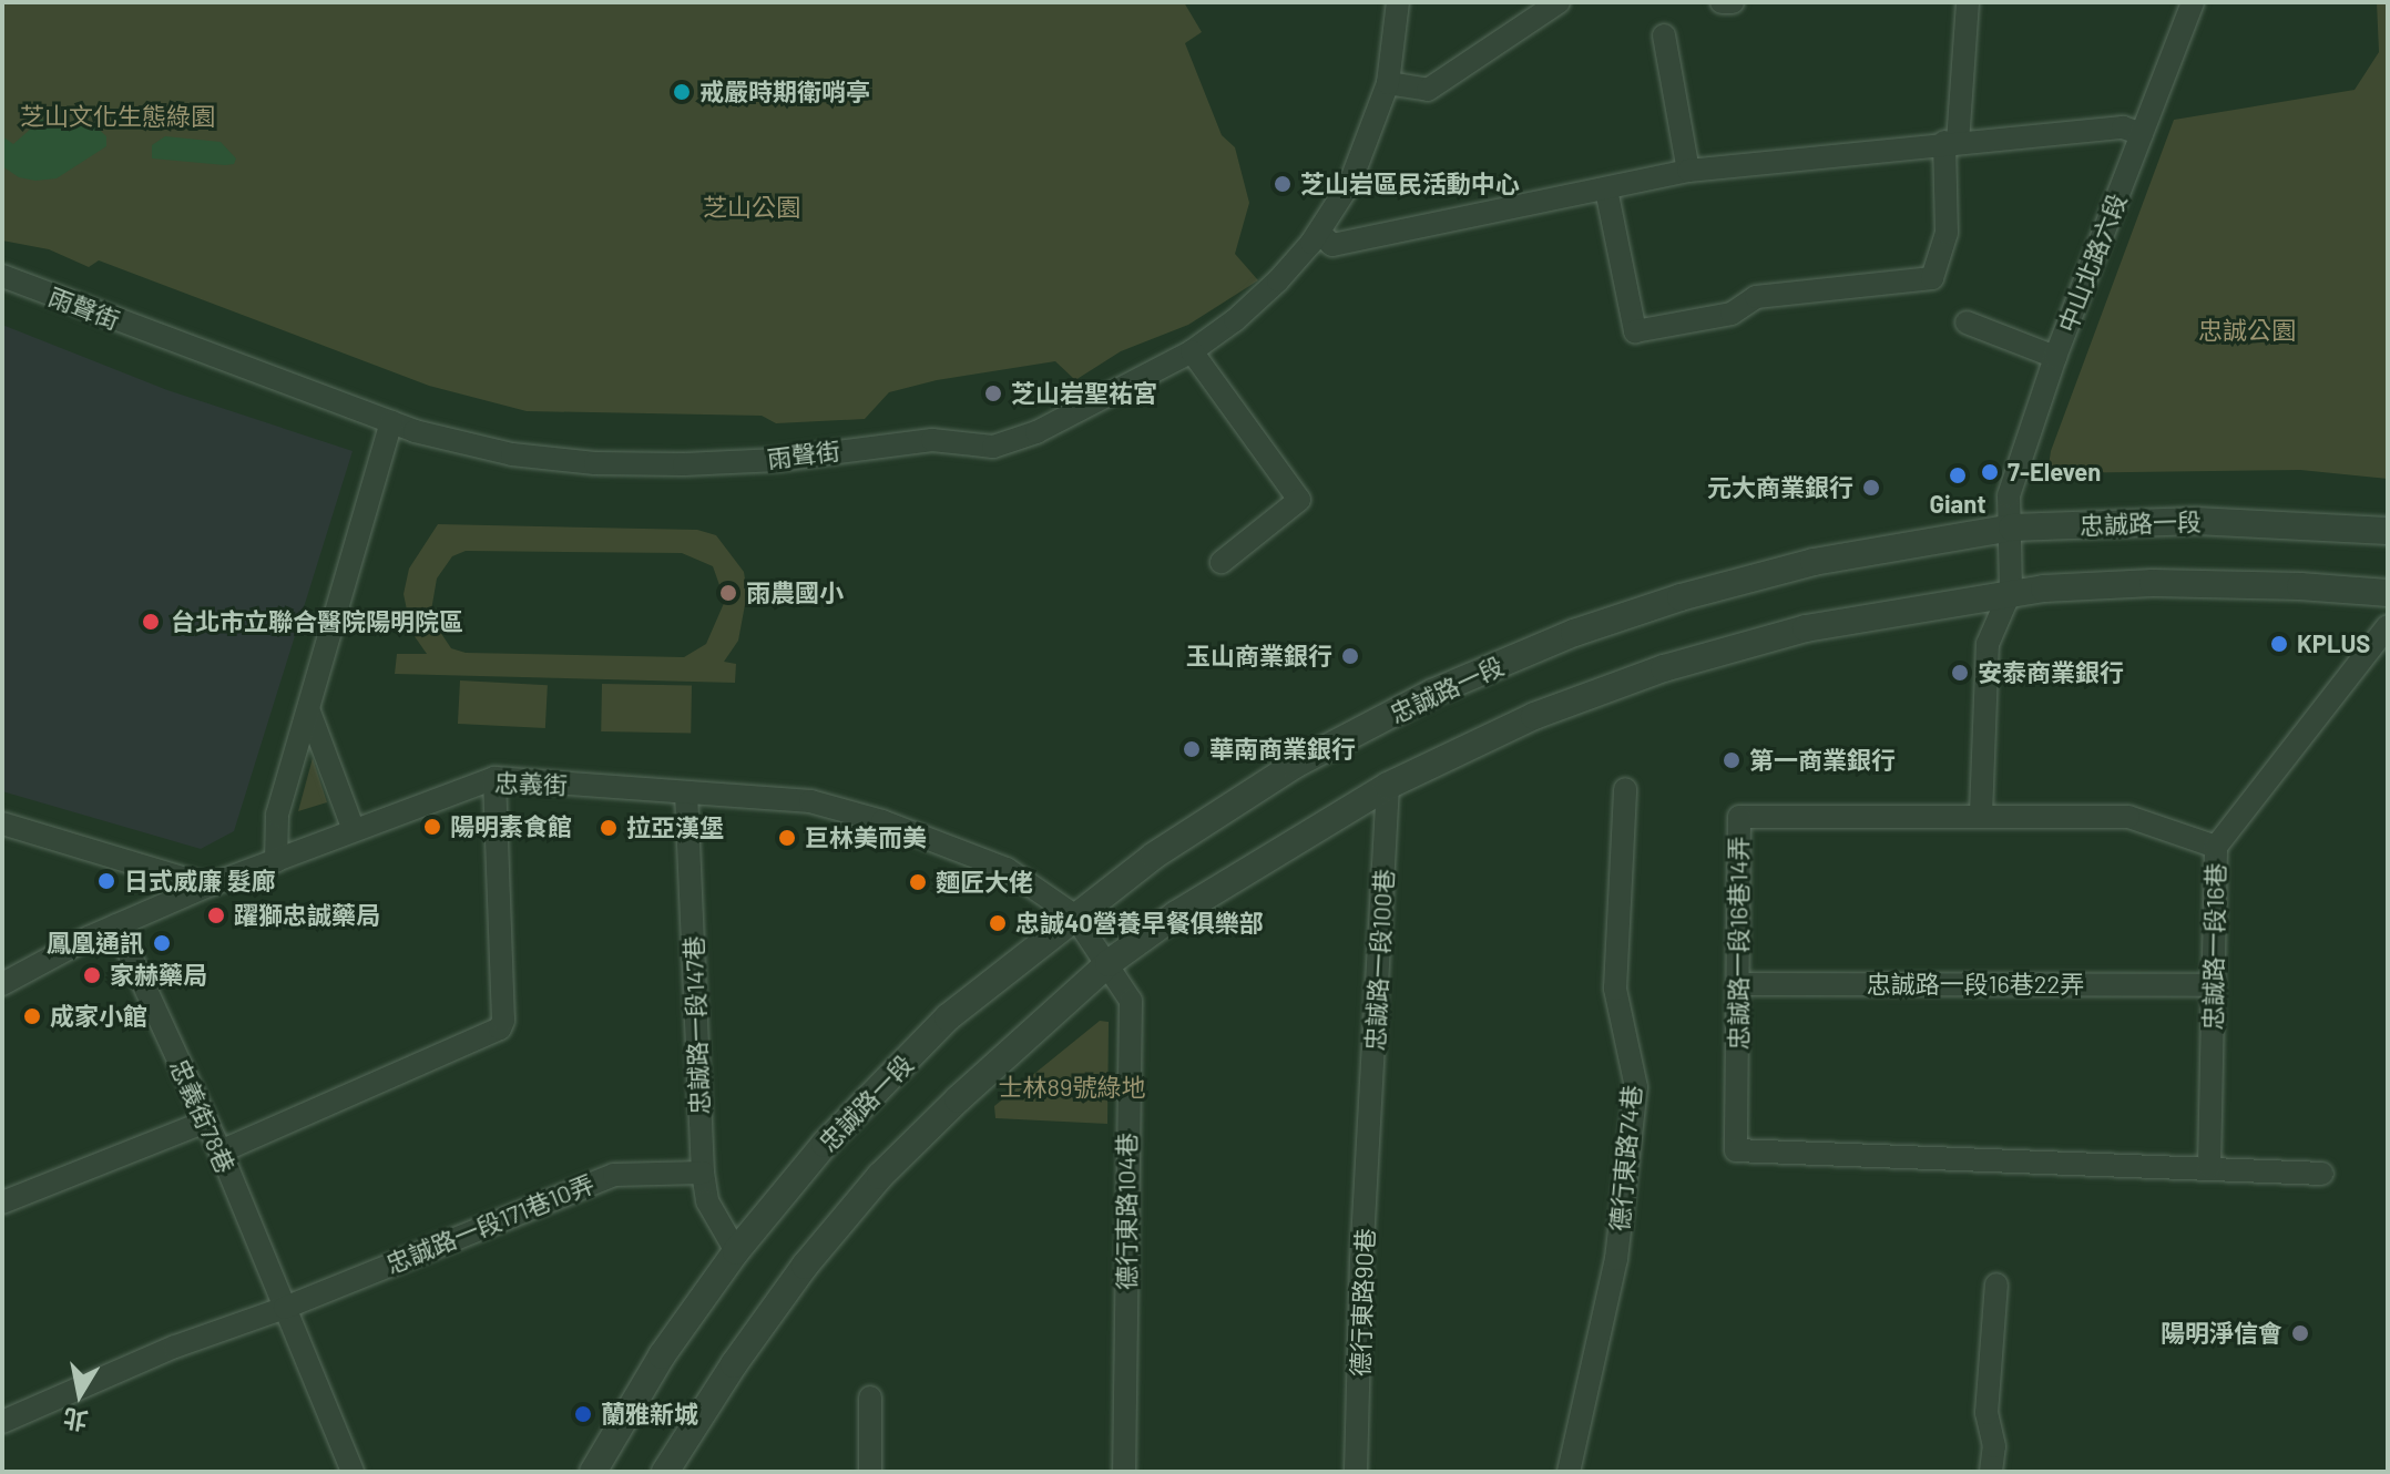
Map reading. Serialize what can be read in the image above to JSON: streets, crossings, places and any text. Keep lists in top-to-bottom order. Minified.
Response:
{"streets":{"street":["中山北路六段","雨聲街","忠誠路一段","忠義街","忠誠路一段16巷14弄","忠誠路一段16巷","忠誠路一段100巷","忠誠路一段16巷22弄","忠誠路一段147巷","忠義街78巷","德行東路74巷","德行東路104巷","忠誠路一段171巷10弄","德行東路90巷"]},"crossings":[["中山北路六段","忠誠路一段"],["忠誠路一段","忠義街"],["忠誠路一段","忠誠路一段147巷"],["忠誠路一段","德行東路104巷"],["忠義街","忠誠路一段147巷"],["忠義街","忠義街78巷"],["忠義街","德行東路104巷"],["忠誠路一段16巷14弄","忠誠路一段16巷"],["忠誠路一段16巷14弄","忠誠路一段16巷22弄"],["忠誠路一段16巷","忠誠路一段16巷22弄"],["忠誠路一段100巷","德行東路90巷"],["忠誠路一段147巷","忠誠路一段171巷10弄"],["忠義街78巷","忠誠路一段171巷10弄"]],"parks":["芝山文化生態綠園","芝山公園","忠誠公園","士林89號綠地"],"places":["戒嚴時期衛哨亭","芝山岩區民活動中心","芝山岩聖祐宮","7-Eleven","Giant","元大商業銀行","雨農國小","台北市立聯合醫院陽明院區","KPLUS","玉山商業銀行","安泰商業銀行","華南商業銀行","第一商業銀行","陽明素食館","拉亞漢堡","巨林美而美","日式威廉 髮廊","麵匠大佬","躍獅忠誠藥局","忠誠40營養早餐俱樂部","鳳凰通訊","家赫藥局","成家小館","陽明淨信會","蘭雅新城"],"north":"bottom"}
